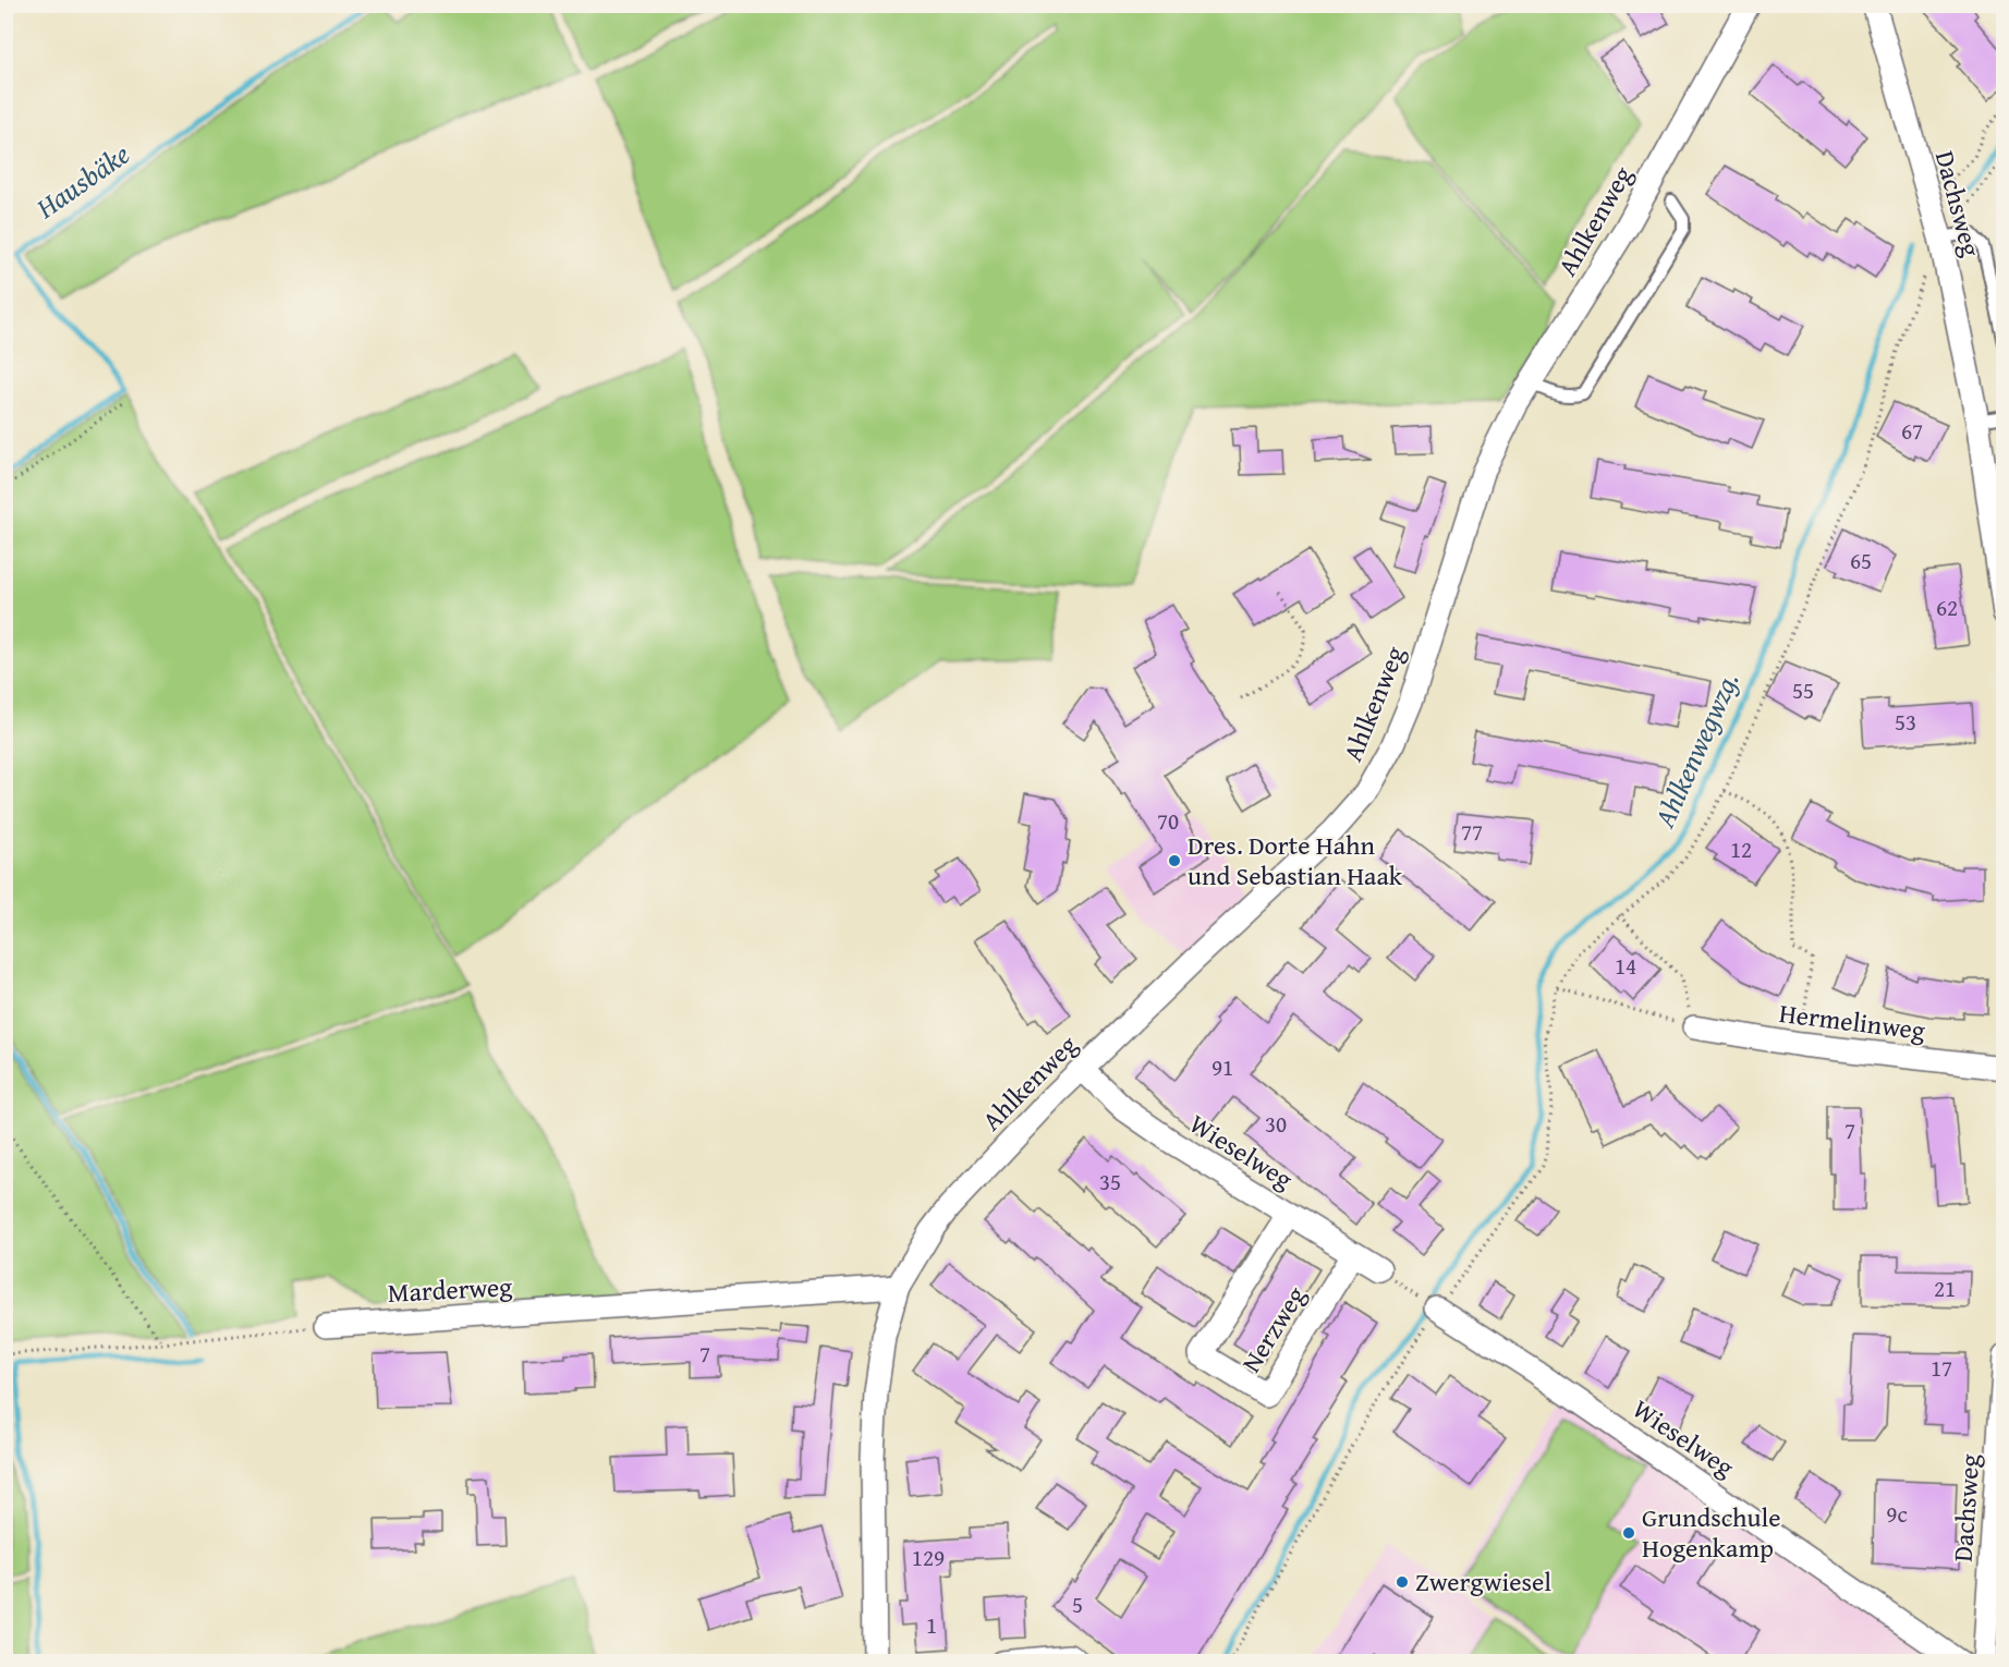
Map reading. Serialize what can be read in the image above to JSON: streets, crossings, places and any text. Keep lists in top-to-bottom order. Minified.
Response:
{"streets":{"street":["Dachsweg","Ahlkenweg","Hermelinweg","Wieselweg","Marderweg","Nerzweg"]},"crossings":[["Ahlkenweg","Wieselweg"],["Ahlkenweg","Marderweg"],["Wieselweg","Nerzweg"]],"water":["Hausbäke","Ahlkenwegwzg."],"places":["Dres. Dorte Hahn und Sebastian Haak","Grundschule Hogenkamp","Zwergwiesel"],"house_numbers":["67","65","62","55","53","70","77","12","14","91","30","7","35","21","7","17","9c","129","5","1"]}
